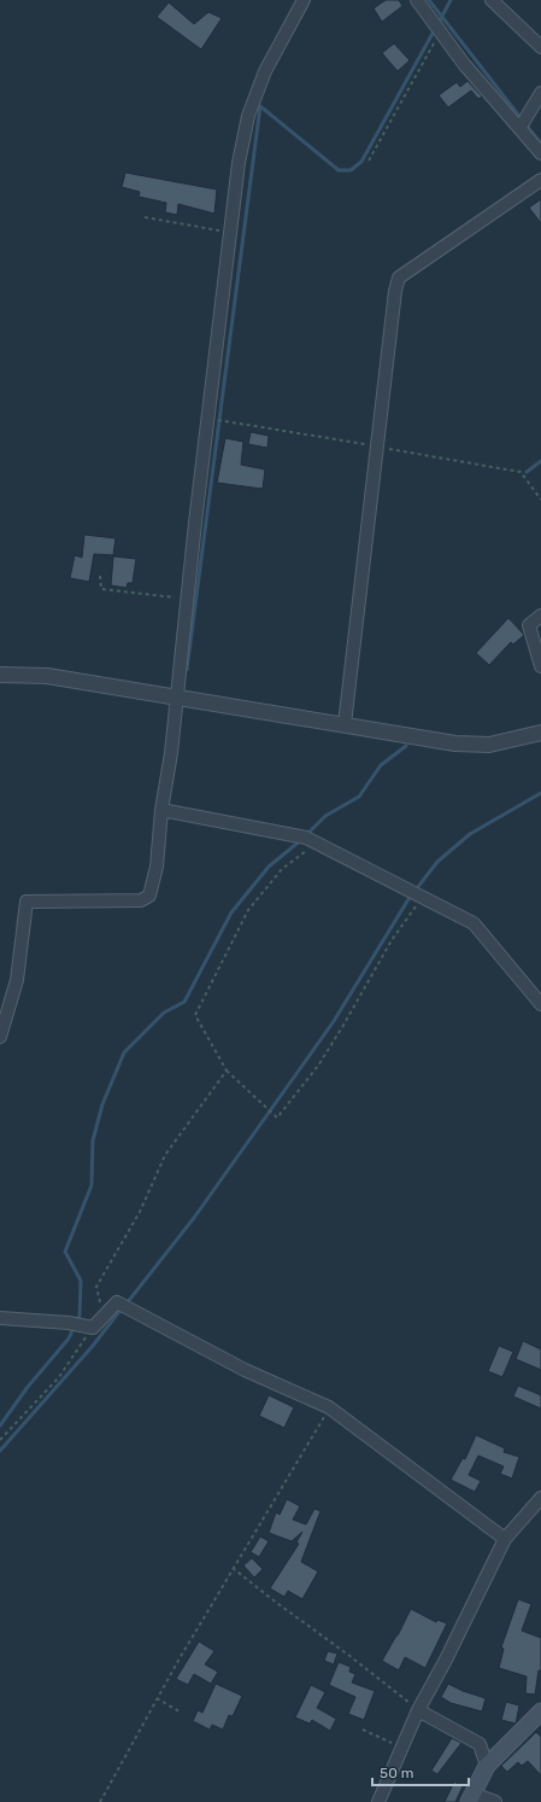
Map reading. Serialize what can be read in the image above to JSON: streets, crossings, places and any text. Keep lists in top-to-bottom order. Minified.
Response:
{"scale_bar":"50 m"}
